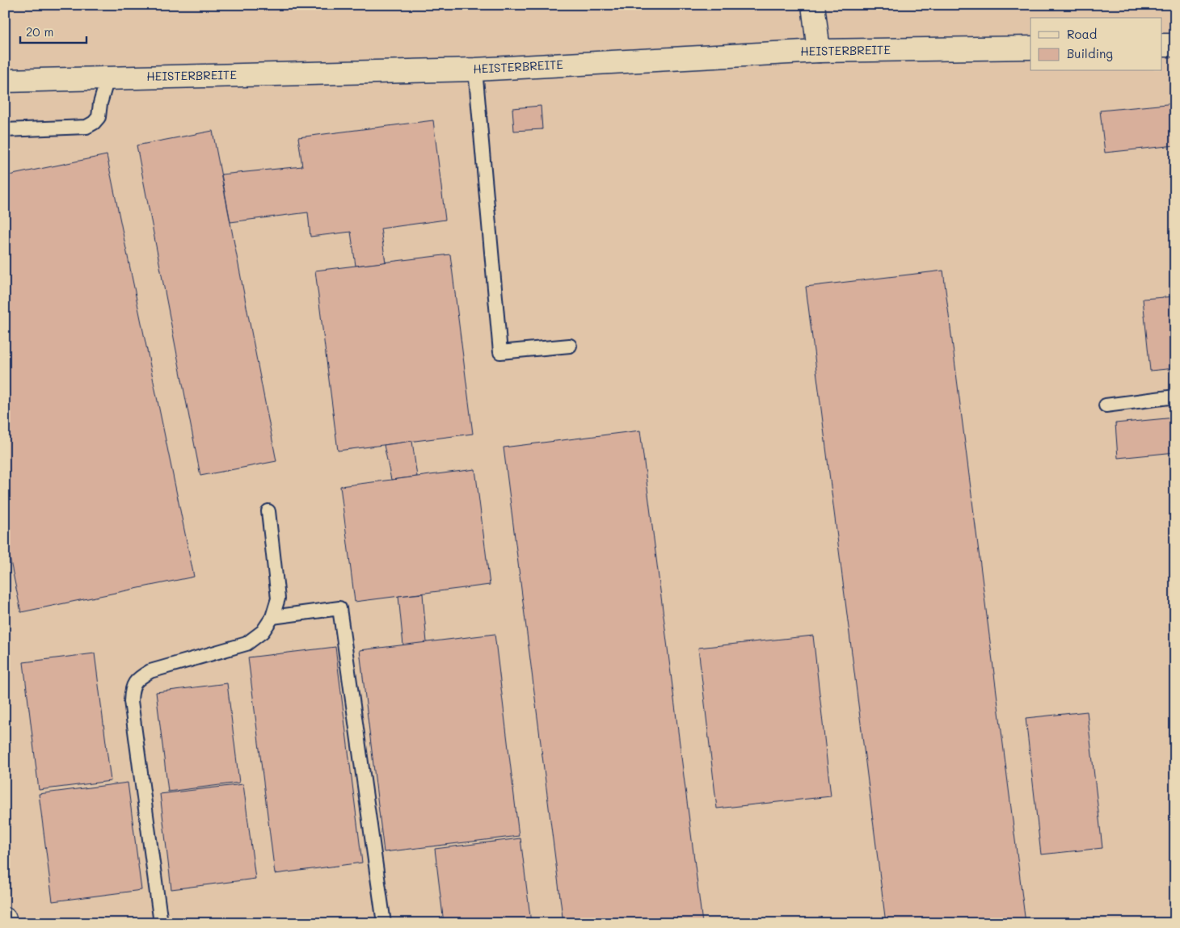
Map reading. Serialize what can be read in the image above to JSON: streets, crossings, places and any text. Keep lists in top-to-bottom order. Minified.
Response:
{"streets":{"street":["HEISTERBREITE"]},"legend":["Road","Building"],"scale_bar":"20 m"}
